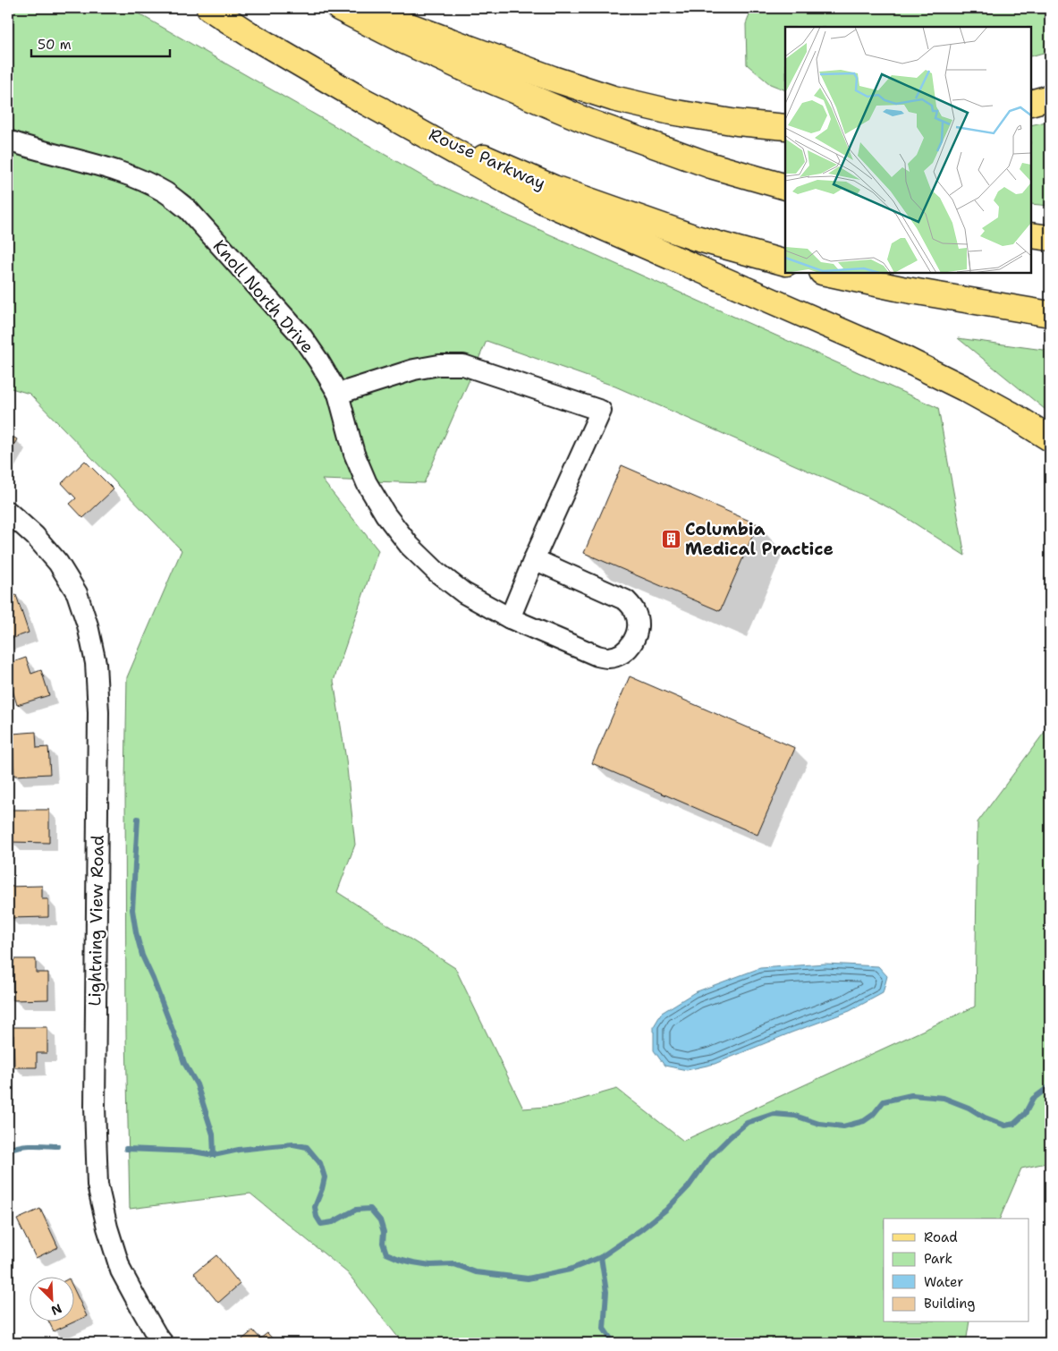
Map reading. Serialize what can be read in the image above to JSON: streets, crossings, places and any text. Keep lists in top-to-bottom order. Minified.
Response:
{"streets":{"main road":["Rouse Parkway"],"street":["Knoll North Drive","Lightning View Road"]},"places":{"building":["Columbia Medical Practice"]},"legend":["Road","Park","Water","Building"],"scale_bar":"50 m","north":"bottom right"}
